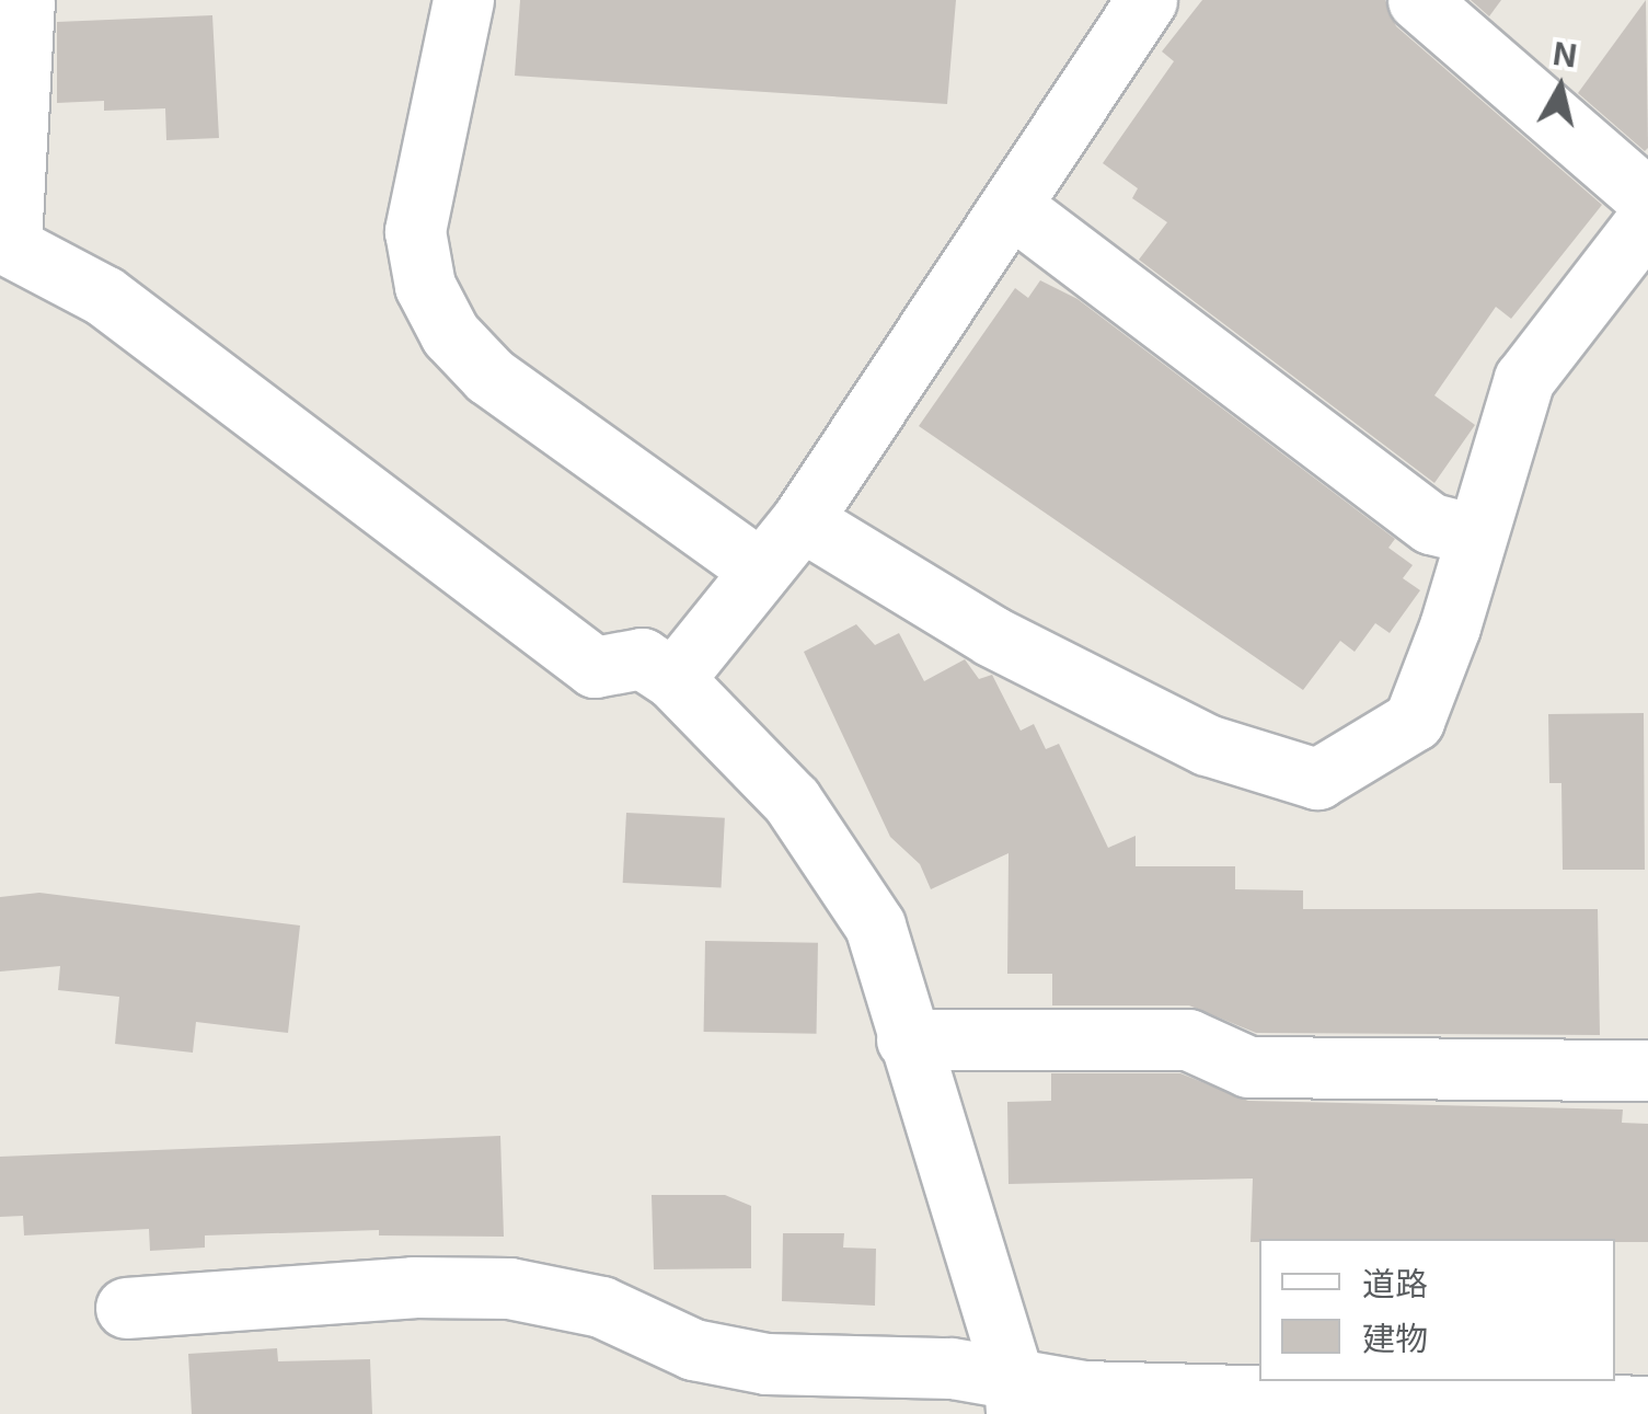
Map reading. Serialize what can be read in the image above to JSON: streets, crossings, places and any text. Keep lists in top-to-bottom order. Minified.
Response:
{"legend":["道路","建物"],"north":"top"}
